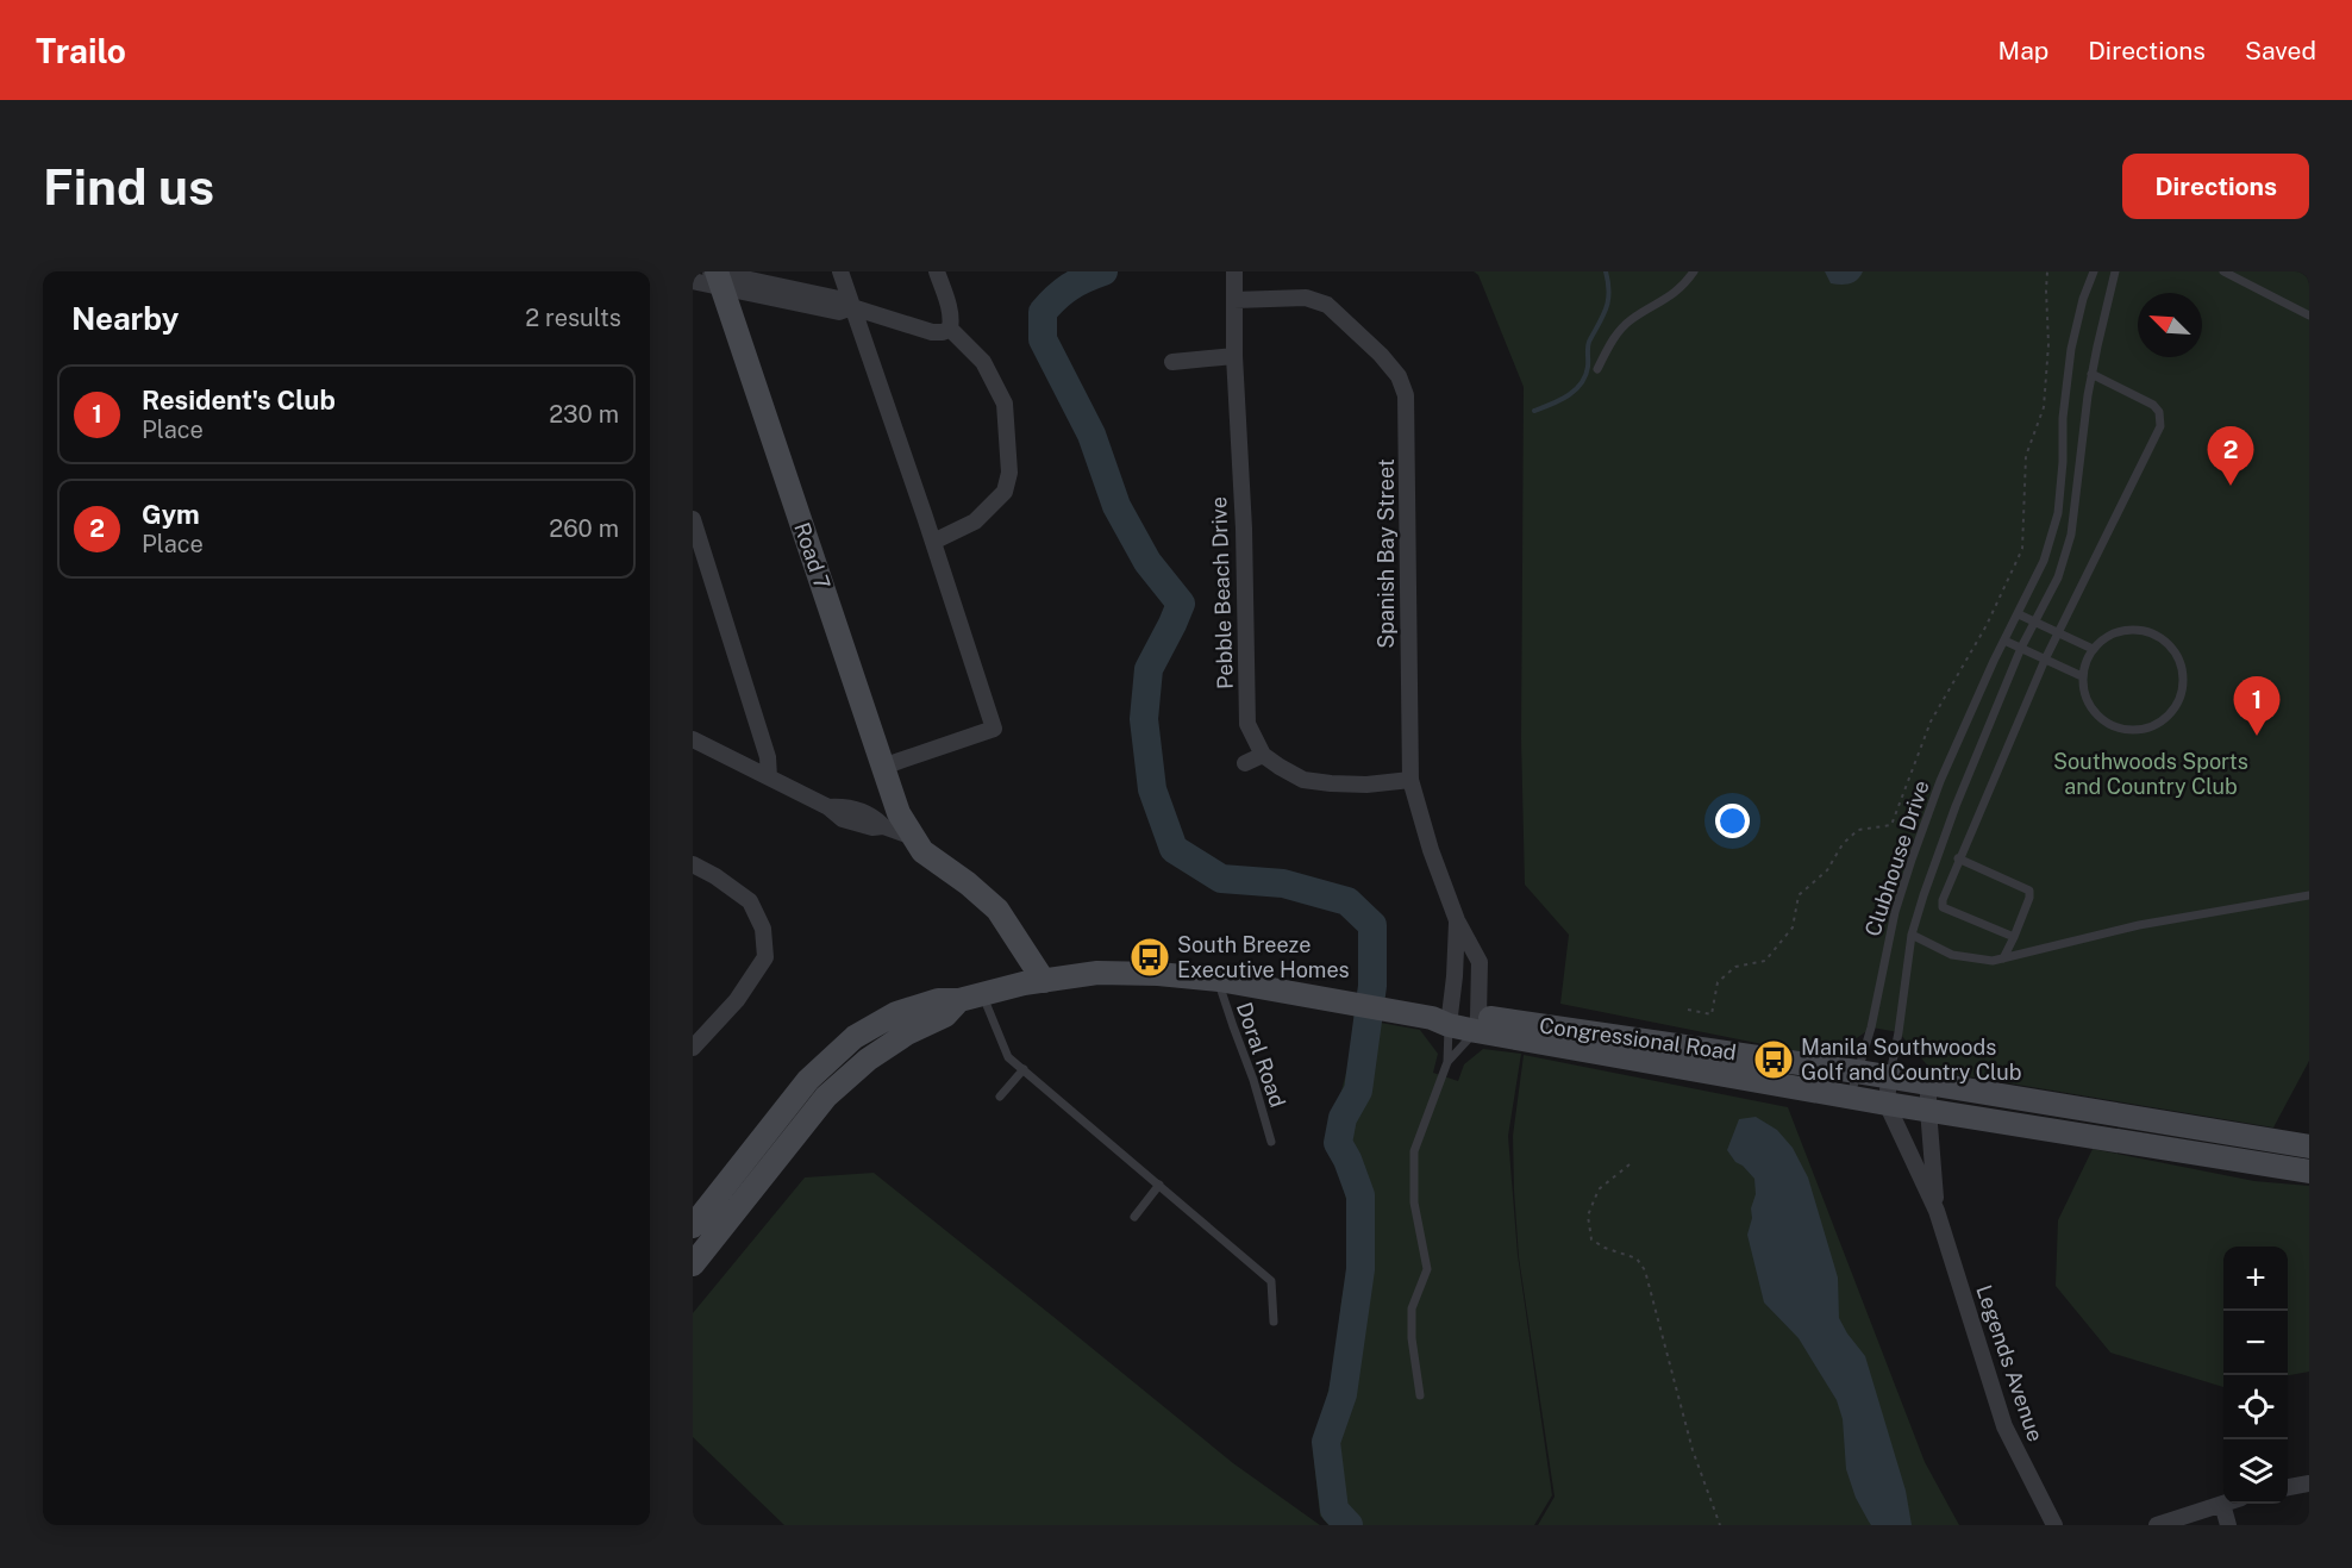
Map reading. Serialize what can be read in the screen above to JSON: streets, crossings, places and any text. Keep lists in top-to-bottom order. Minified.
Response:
{"streets":{"main road":["Road 7","Congressional Road"],"street":["Spanish Bay Street","Pebble Beach Drive","Legends Avenue"],"lane":["Clubhouse Drive","Doral Road"]},"crossings":[["Spanish Bay Street","Pebble Beach Drive"],["Spanish Bay Street","Congressional Road"],["Road 7","Congressional Road"],["Clubhouse Drive","Congressional Road"],["Congressional Road","Doral Road"],["Congressional Road","Legends Avenue"]],"parks":["Southwoods Sports and Country Club"],"places":{"bus stop":["South Breeze Executive Homes","Manila Southwoods Golf and Country Club"]},"north":"top left","page":{"header":"Trailo","nav":["Map","Directions","Saved"],"buttons":"Directions","title":"Find us","heading":["Nearby","2 results"],"list":[{"mark":"1","name":"Resident's Club","note":"Place","value":"230 m"},{"mark":"2","name":"Gym","note":"Place","value":"260 m"}],"pins":["2","1"],"map_buttons":["+","−"]}}
